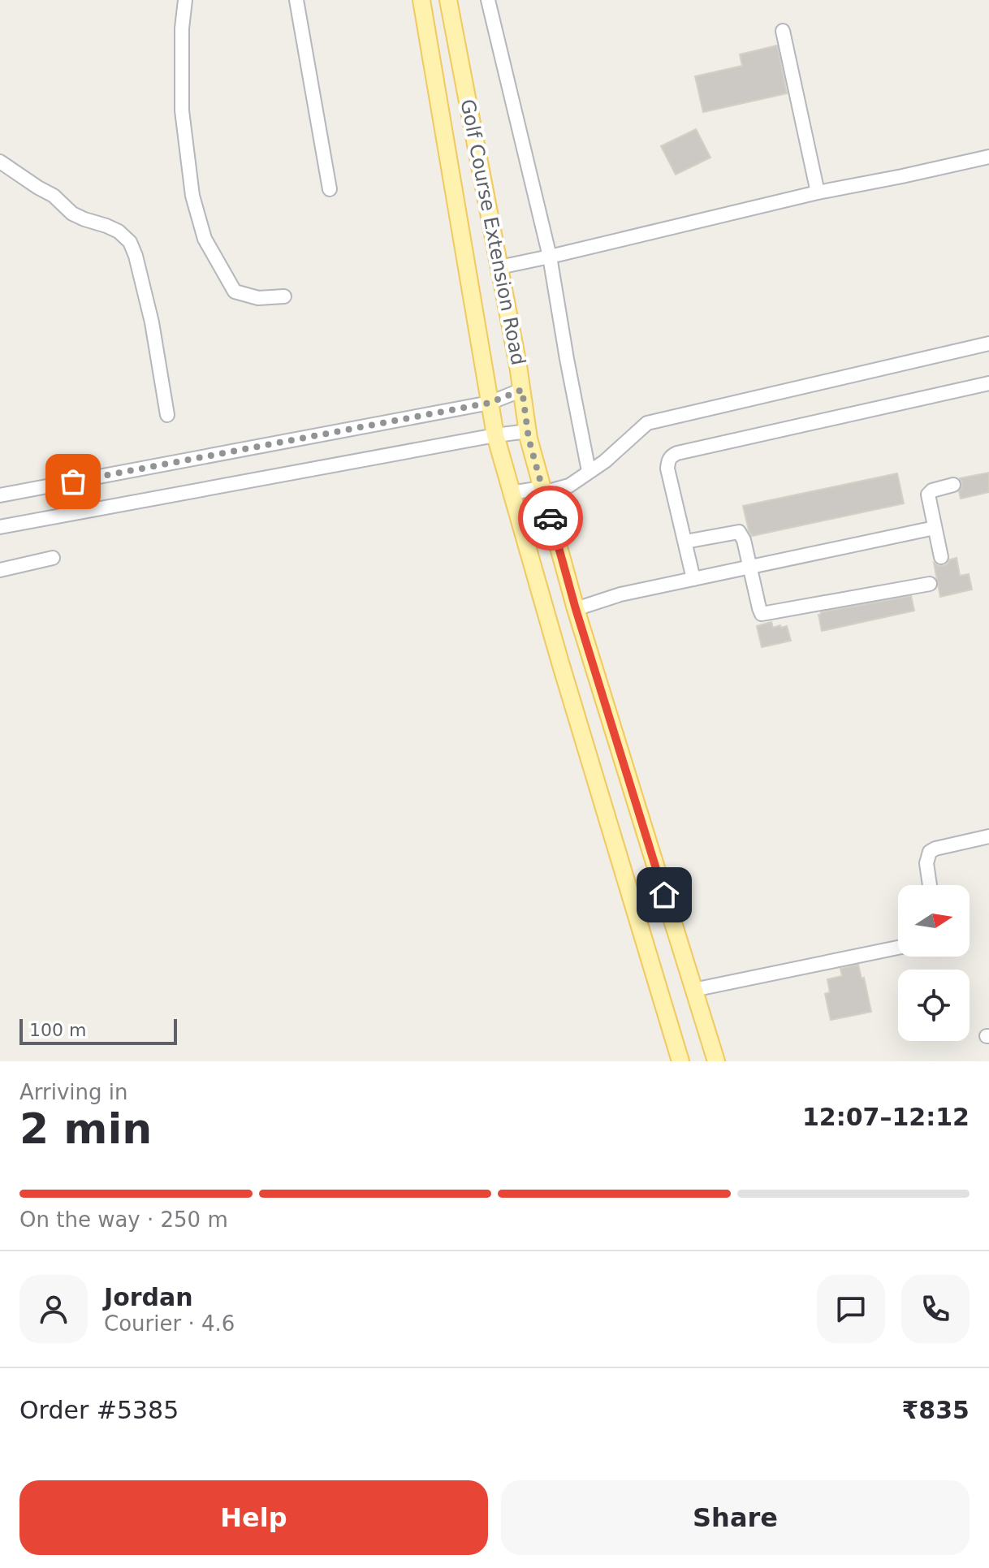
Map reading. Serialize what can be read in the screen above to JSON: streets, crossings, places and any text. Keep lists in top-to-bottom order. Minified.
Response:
{"streets":{"main road":["Golf Course Extension Road"]},"scale_bar":"100 m","north":"right","page":{"scale":"100 m","heading":["2 min","Arriving in","12:07–12:12"],"panel":["Jordan","Courier · 4.6","Order #5385","₹835"],"bar":"On the way · 250 m","buttons":["Help","Share"]}}
